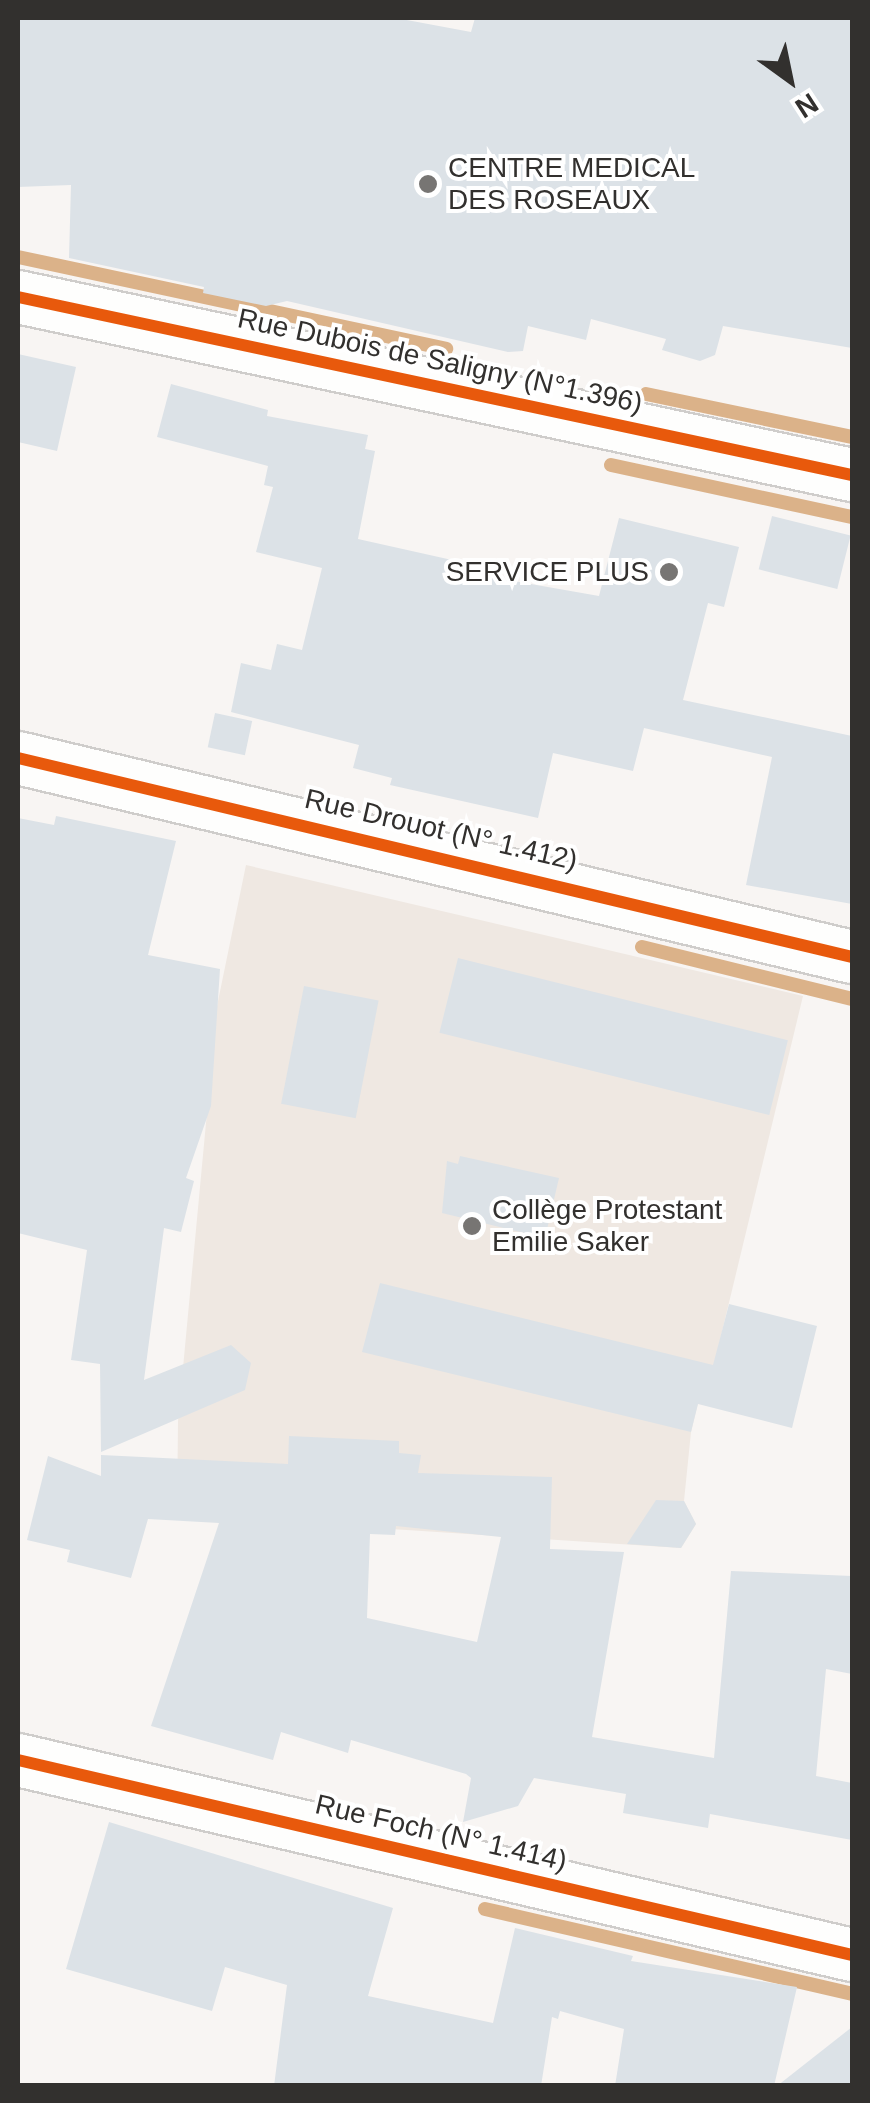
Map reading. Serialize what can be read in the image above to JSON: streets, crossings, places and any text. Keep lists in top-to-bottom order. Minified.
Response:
{"streets":{"street":["Rue Dubois de Saligny (N°1.396)","Rue Drouot (N° 1.412)","Rue Foch (N° 1.414)"]},"places":["CENTRE MEDICAL DES ROSEAUX","SERVICE PLUS","Collège Protestant Emilie Saker"],"north":"bottom right"}
